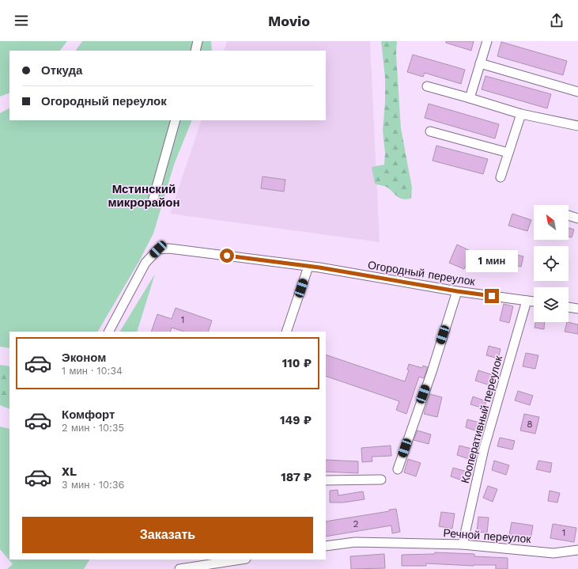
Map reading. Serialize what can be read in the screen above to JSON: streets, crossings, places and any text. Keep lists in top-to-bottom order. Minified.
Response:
{"streets":{"street":["Огородный переулок","Кооперативный переулок","Речной переулок"]},"crossings":[["Огородный переулок","Кооперативный переулок"],["Кооперативный переулок","Речной переулок"]],"districts":["Мстинский микрорайон"],"house_numbers":["1","8","2","1"],"north":"top left","page":{"header":"Movio","banner":["Откуда","Огородный переулок"],"bubble":"1 мин","list":[{"name":"Эконом","note":"1 мин · 10:34","value":"110 ₽"},{"name":"Комфорт","note":"2 мин · 10:35","value":"149 ₽"},{"name":"XL","note":"3 мин · 10:36","value":"187 ₽"}],"buttons":"Заказать"}}
